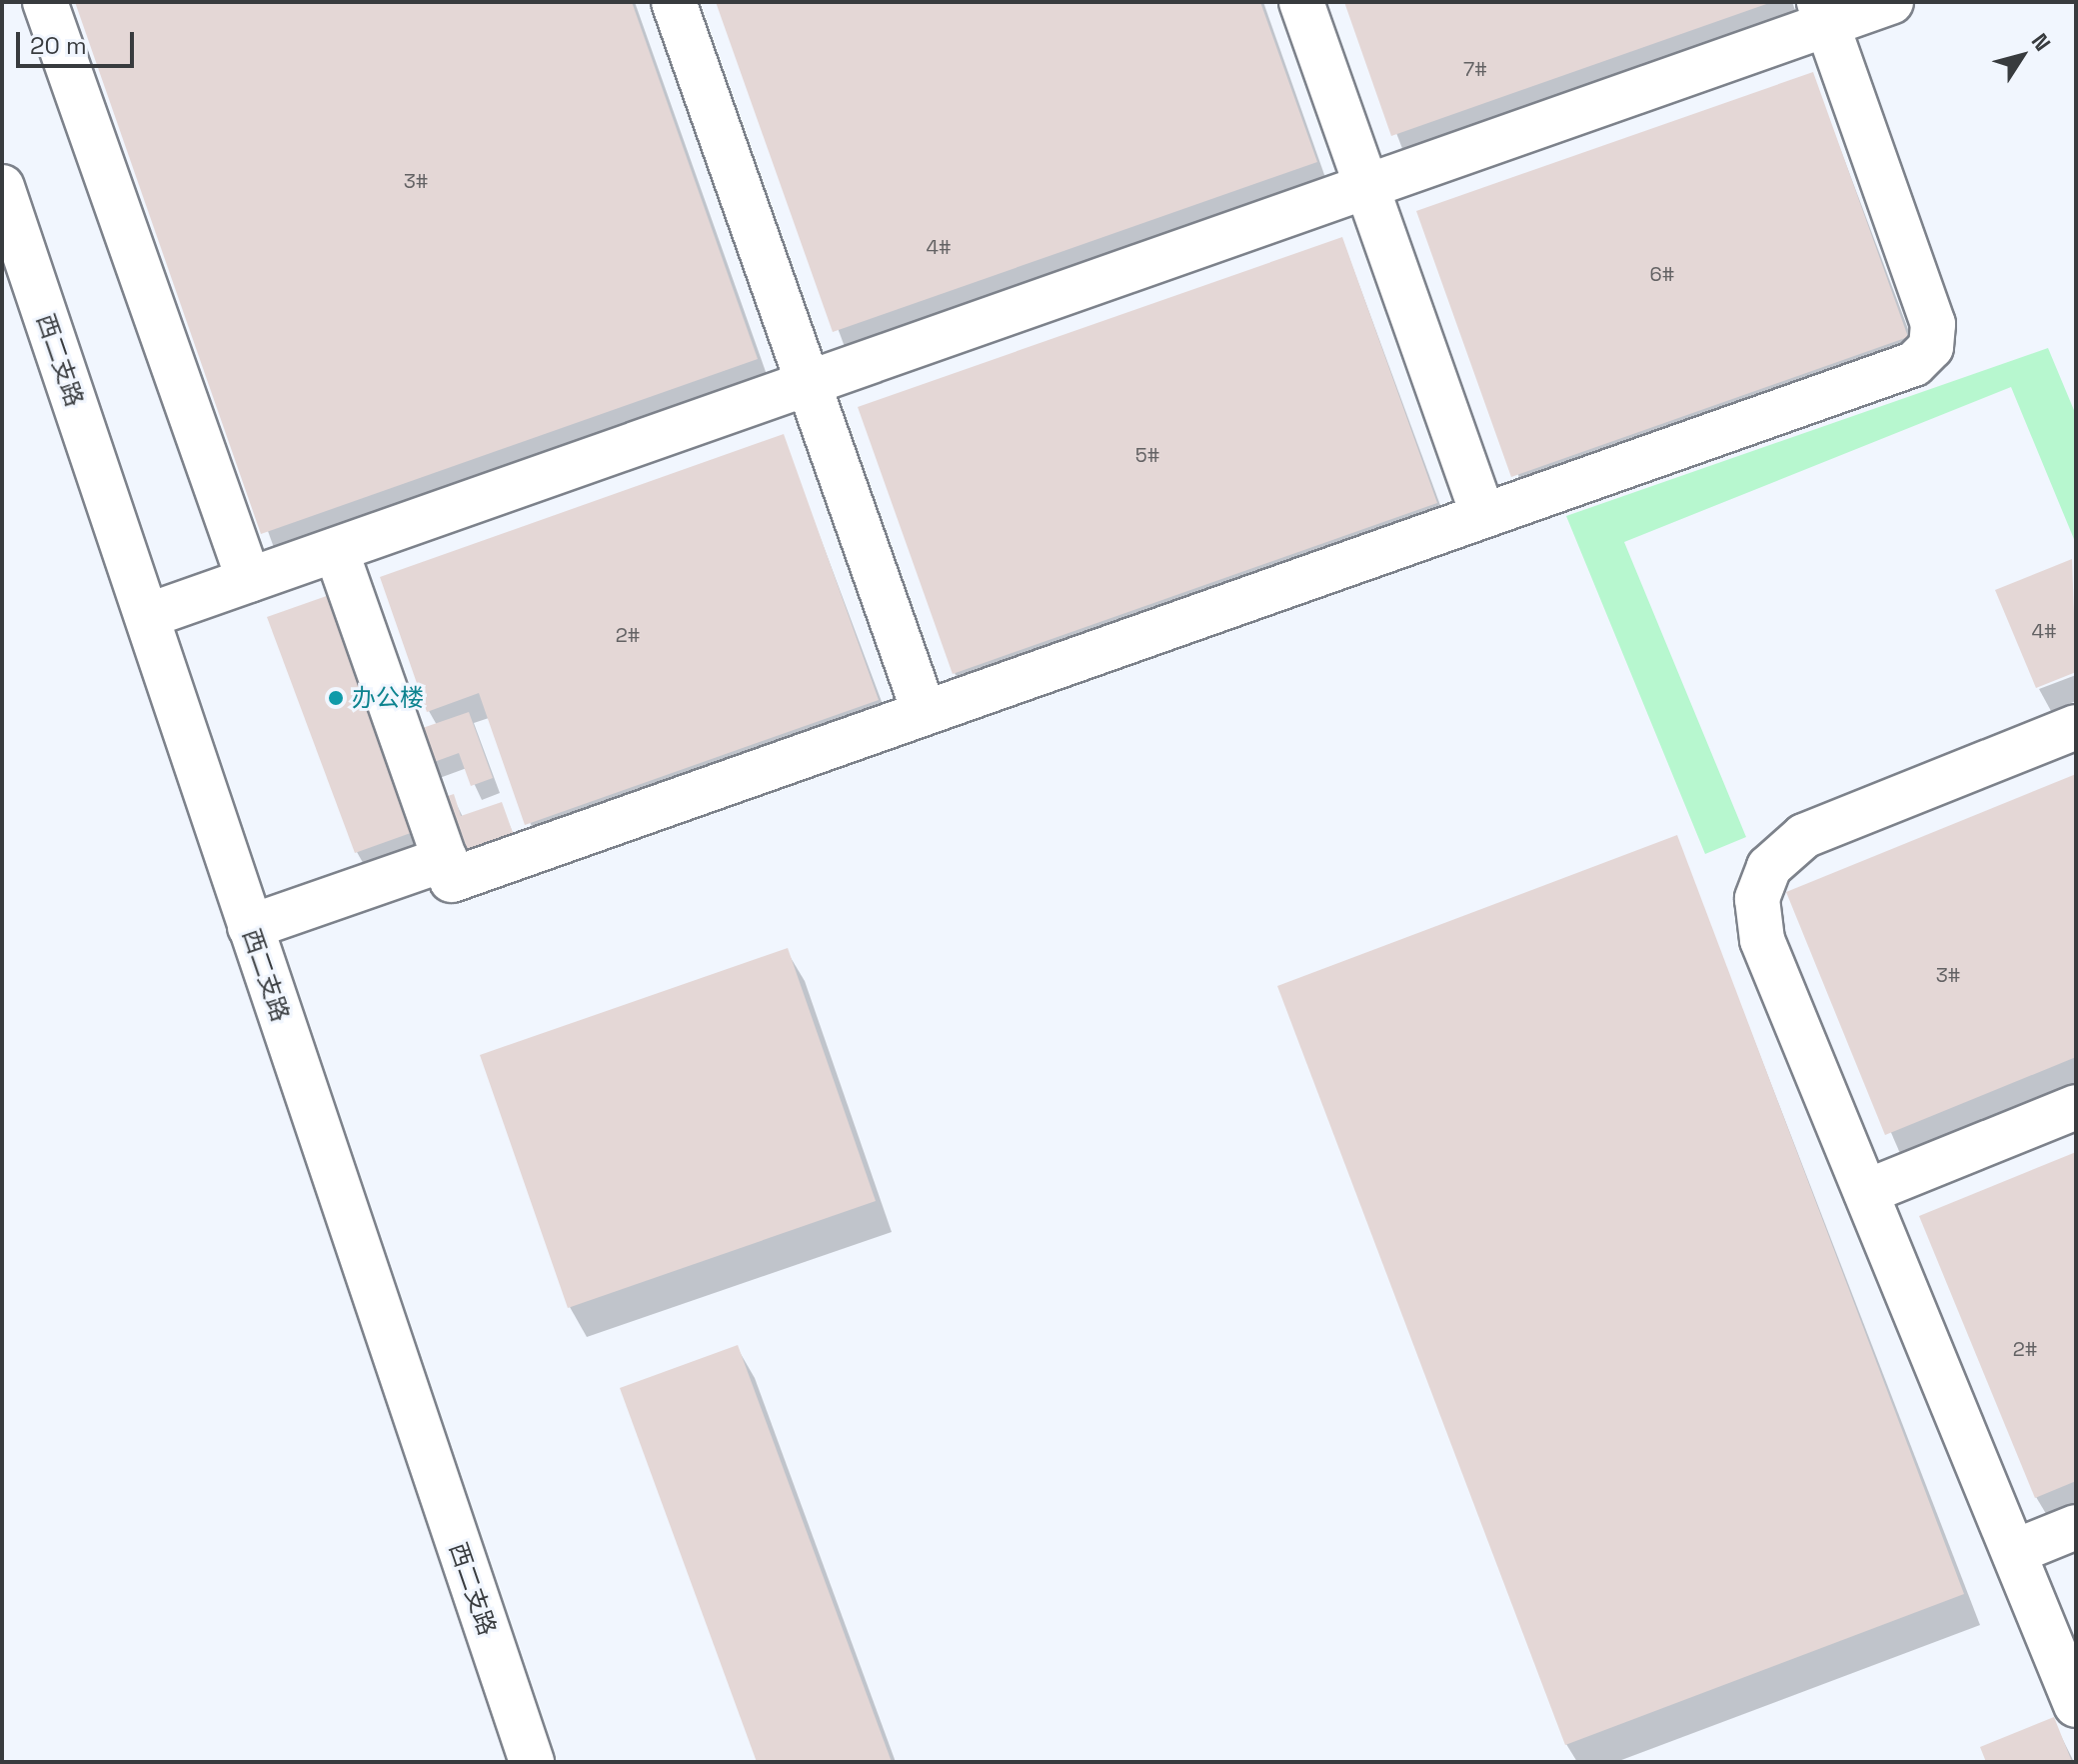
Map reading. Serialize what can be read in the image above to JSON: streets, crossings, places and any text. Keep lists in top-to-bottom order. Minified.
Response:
{"streets":{"street":["西二支路"]},"places":["办公楼"],"house_numbers":["7#","3#","4#","6#","5#","4#","2#","3#","2#"],"scale_bar":"20 m","north":"top right"}
